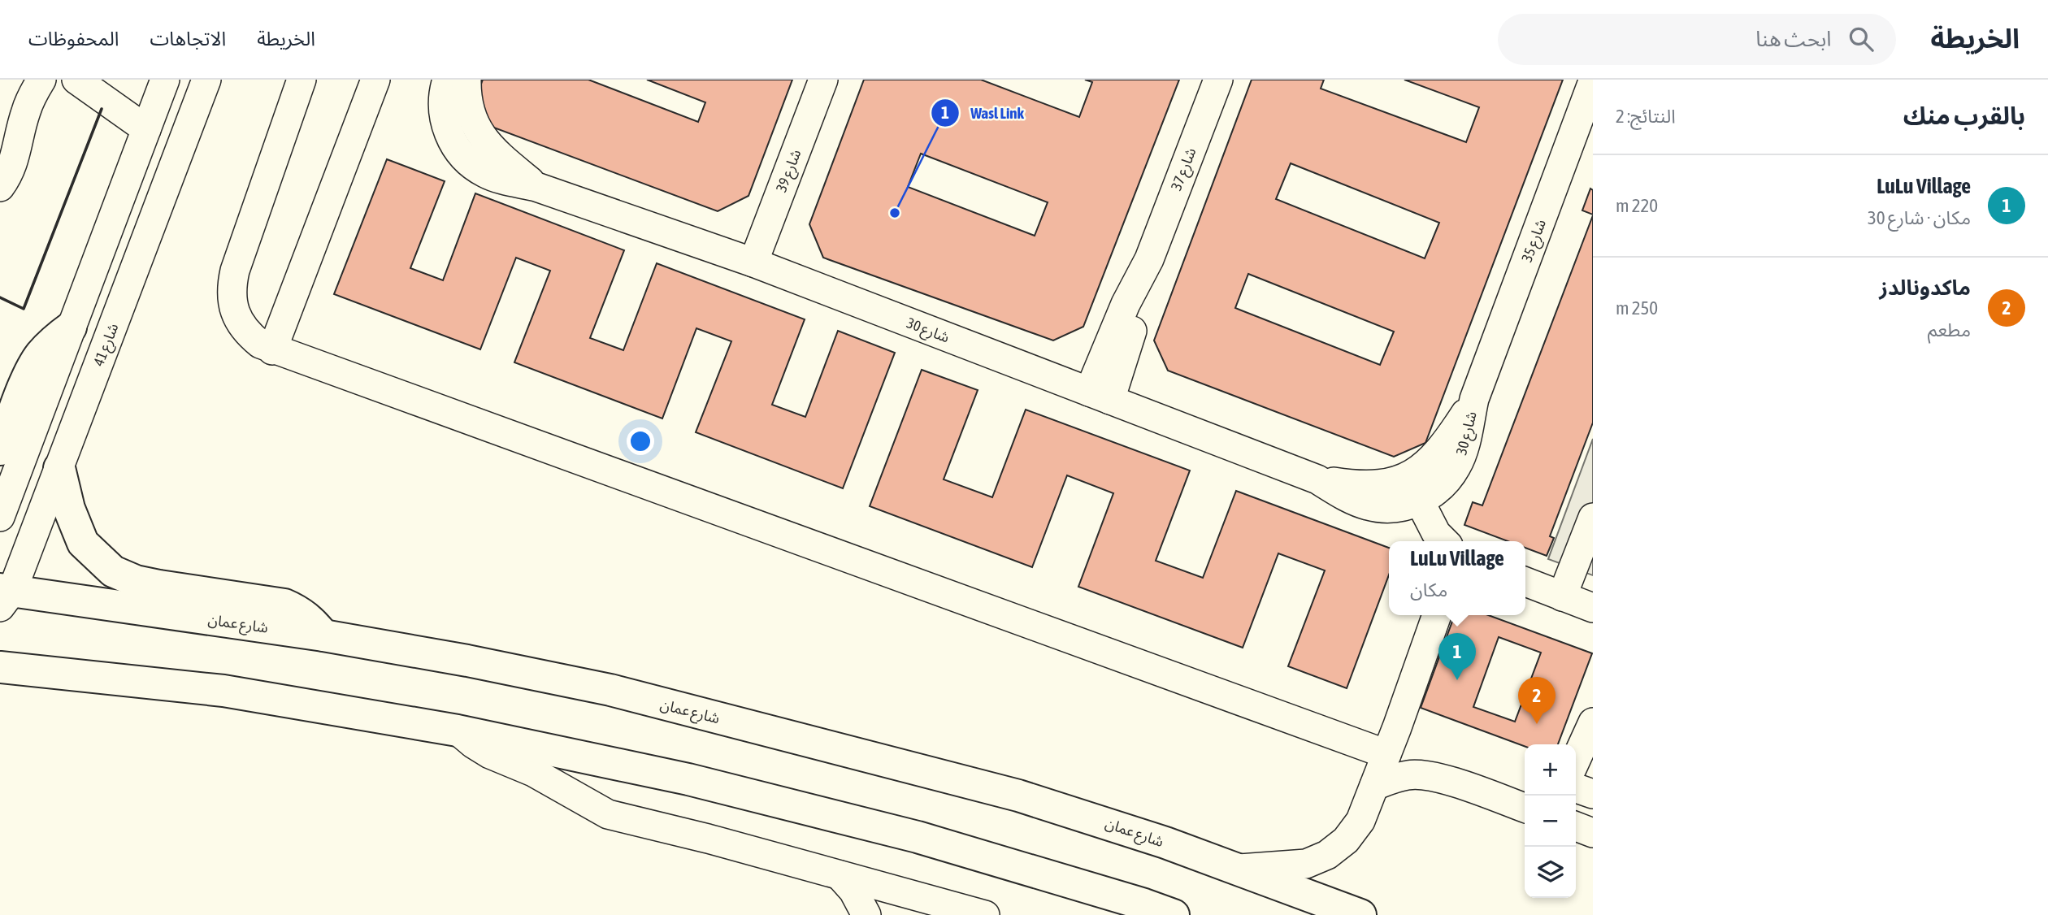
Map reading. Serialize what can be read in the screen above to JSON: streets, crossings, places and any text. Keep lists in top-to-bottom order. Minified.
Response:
{"streets":{"main road":["شارع عمان"],"street":["شارع 37","شارع 39","شارع 35","شارع 30","شارع 41"]},"crossings":[["شارع 37","شارع 30"],["شارع 39","شارع 30"],["شارع 35","شارع 30"],["شارع 41","شارع عمان"]],"places":["Wasl Link"],"page":{"header":"الخريطة","search":"ابحث هنا","nav":["الخريطة","الاتجاهات","المحفوظات"],"heading":["بالقرب منك","النتائج: 2"],"list":[{"mark":"1","name":"LuLu Village","note":"مكان · شارع 30","value":"220 m"},{"mark":"2","name":"ماكدونالدز","note":"مطعم","value":"250 m"}],"popup":["LuLu Village","مكان"],"pins":["1","2"],"map_buttons":["+","−"]}}
